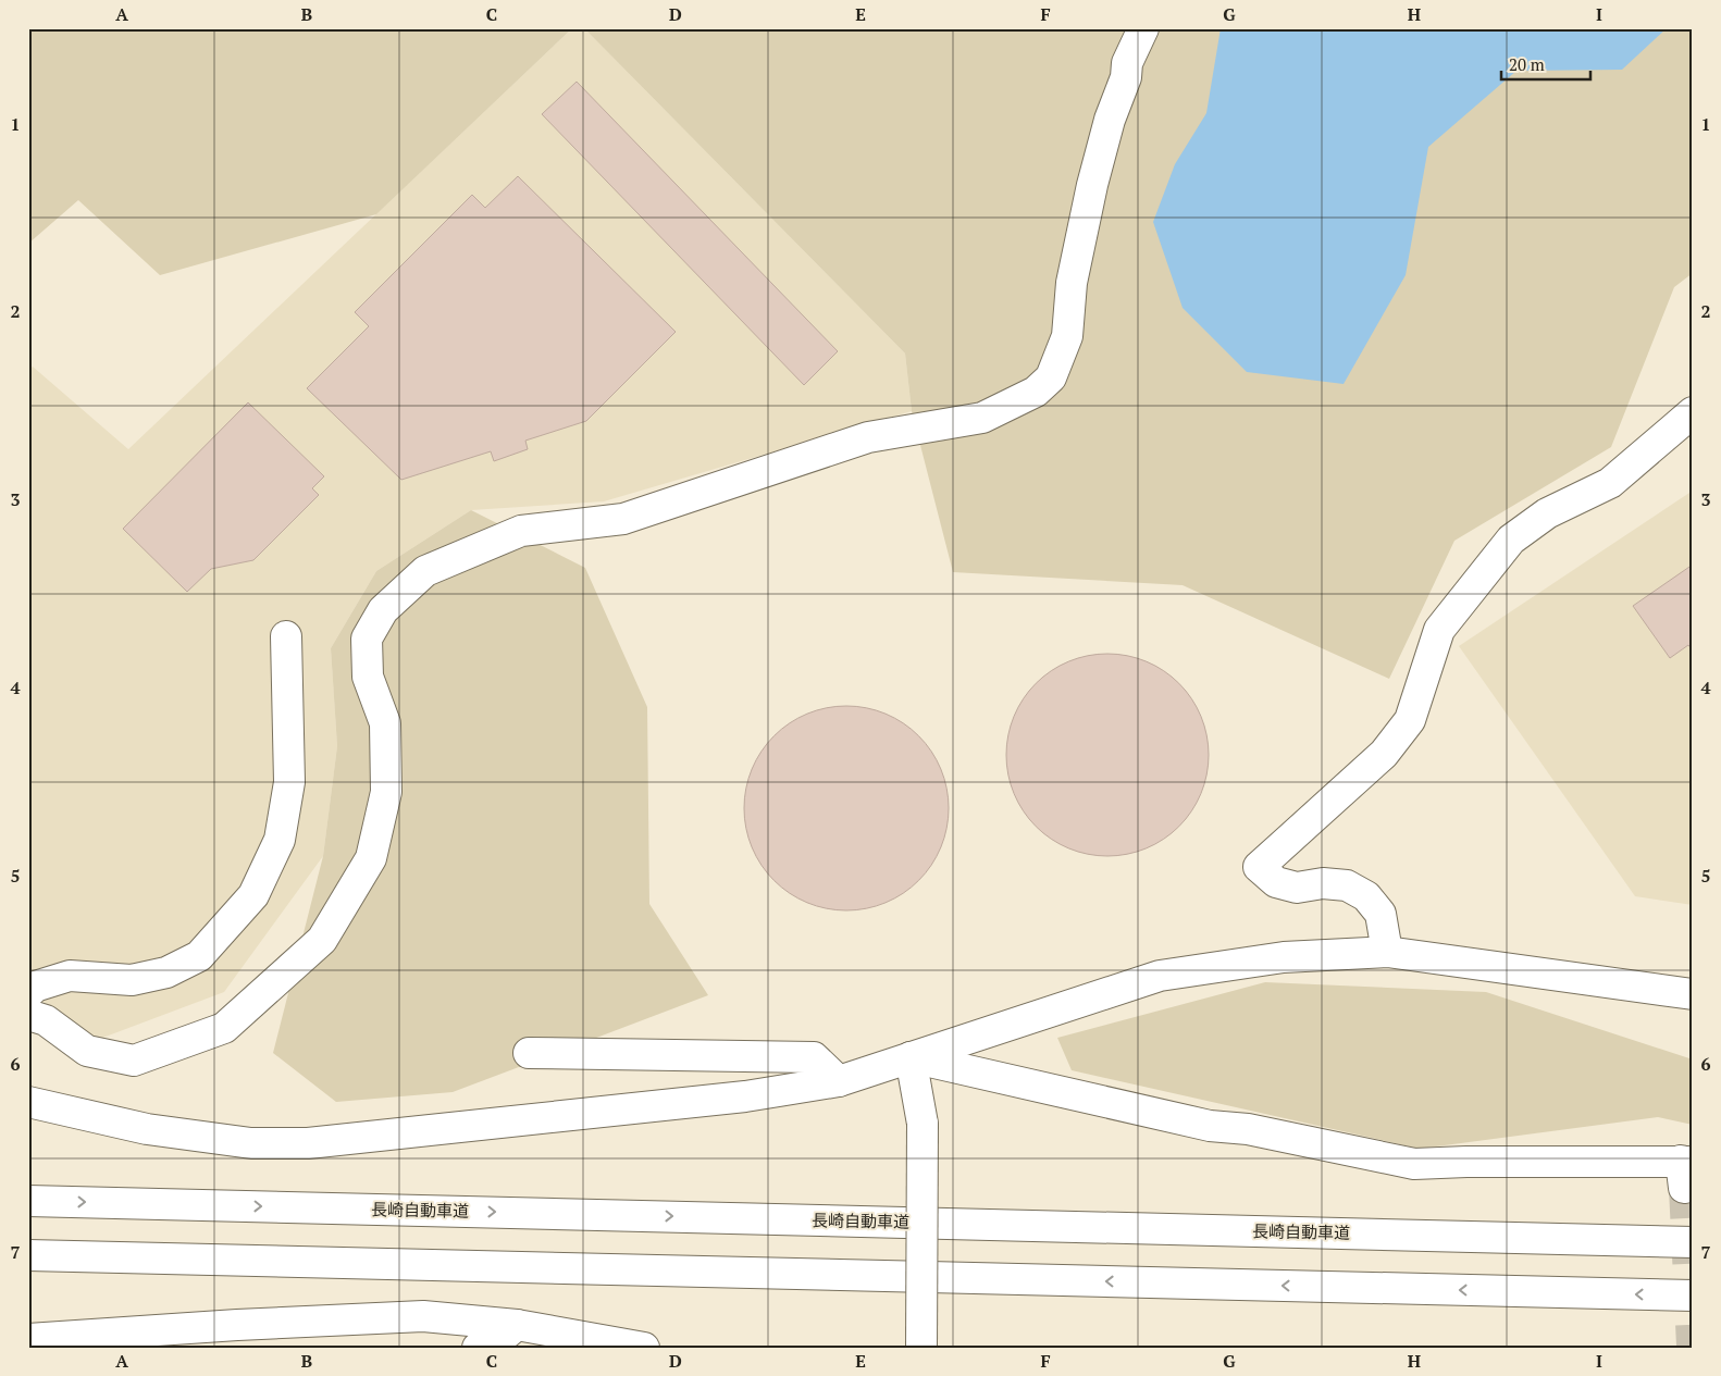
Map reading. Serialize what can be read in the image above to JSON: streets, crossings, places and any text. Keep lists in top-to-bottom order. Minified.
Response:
{"streets":{"main road":["長崎自動車道"]},"scale_bar":"20 m","grid":{"columns":["A","B","C","D","E","F","G","H","I"],"rows":["1","2","3","4","5","6","7"]}}
